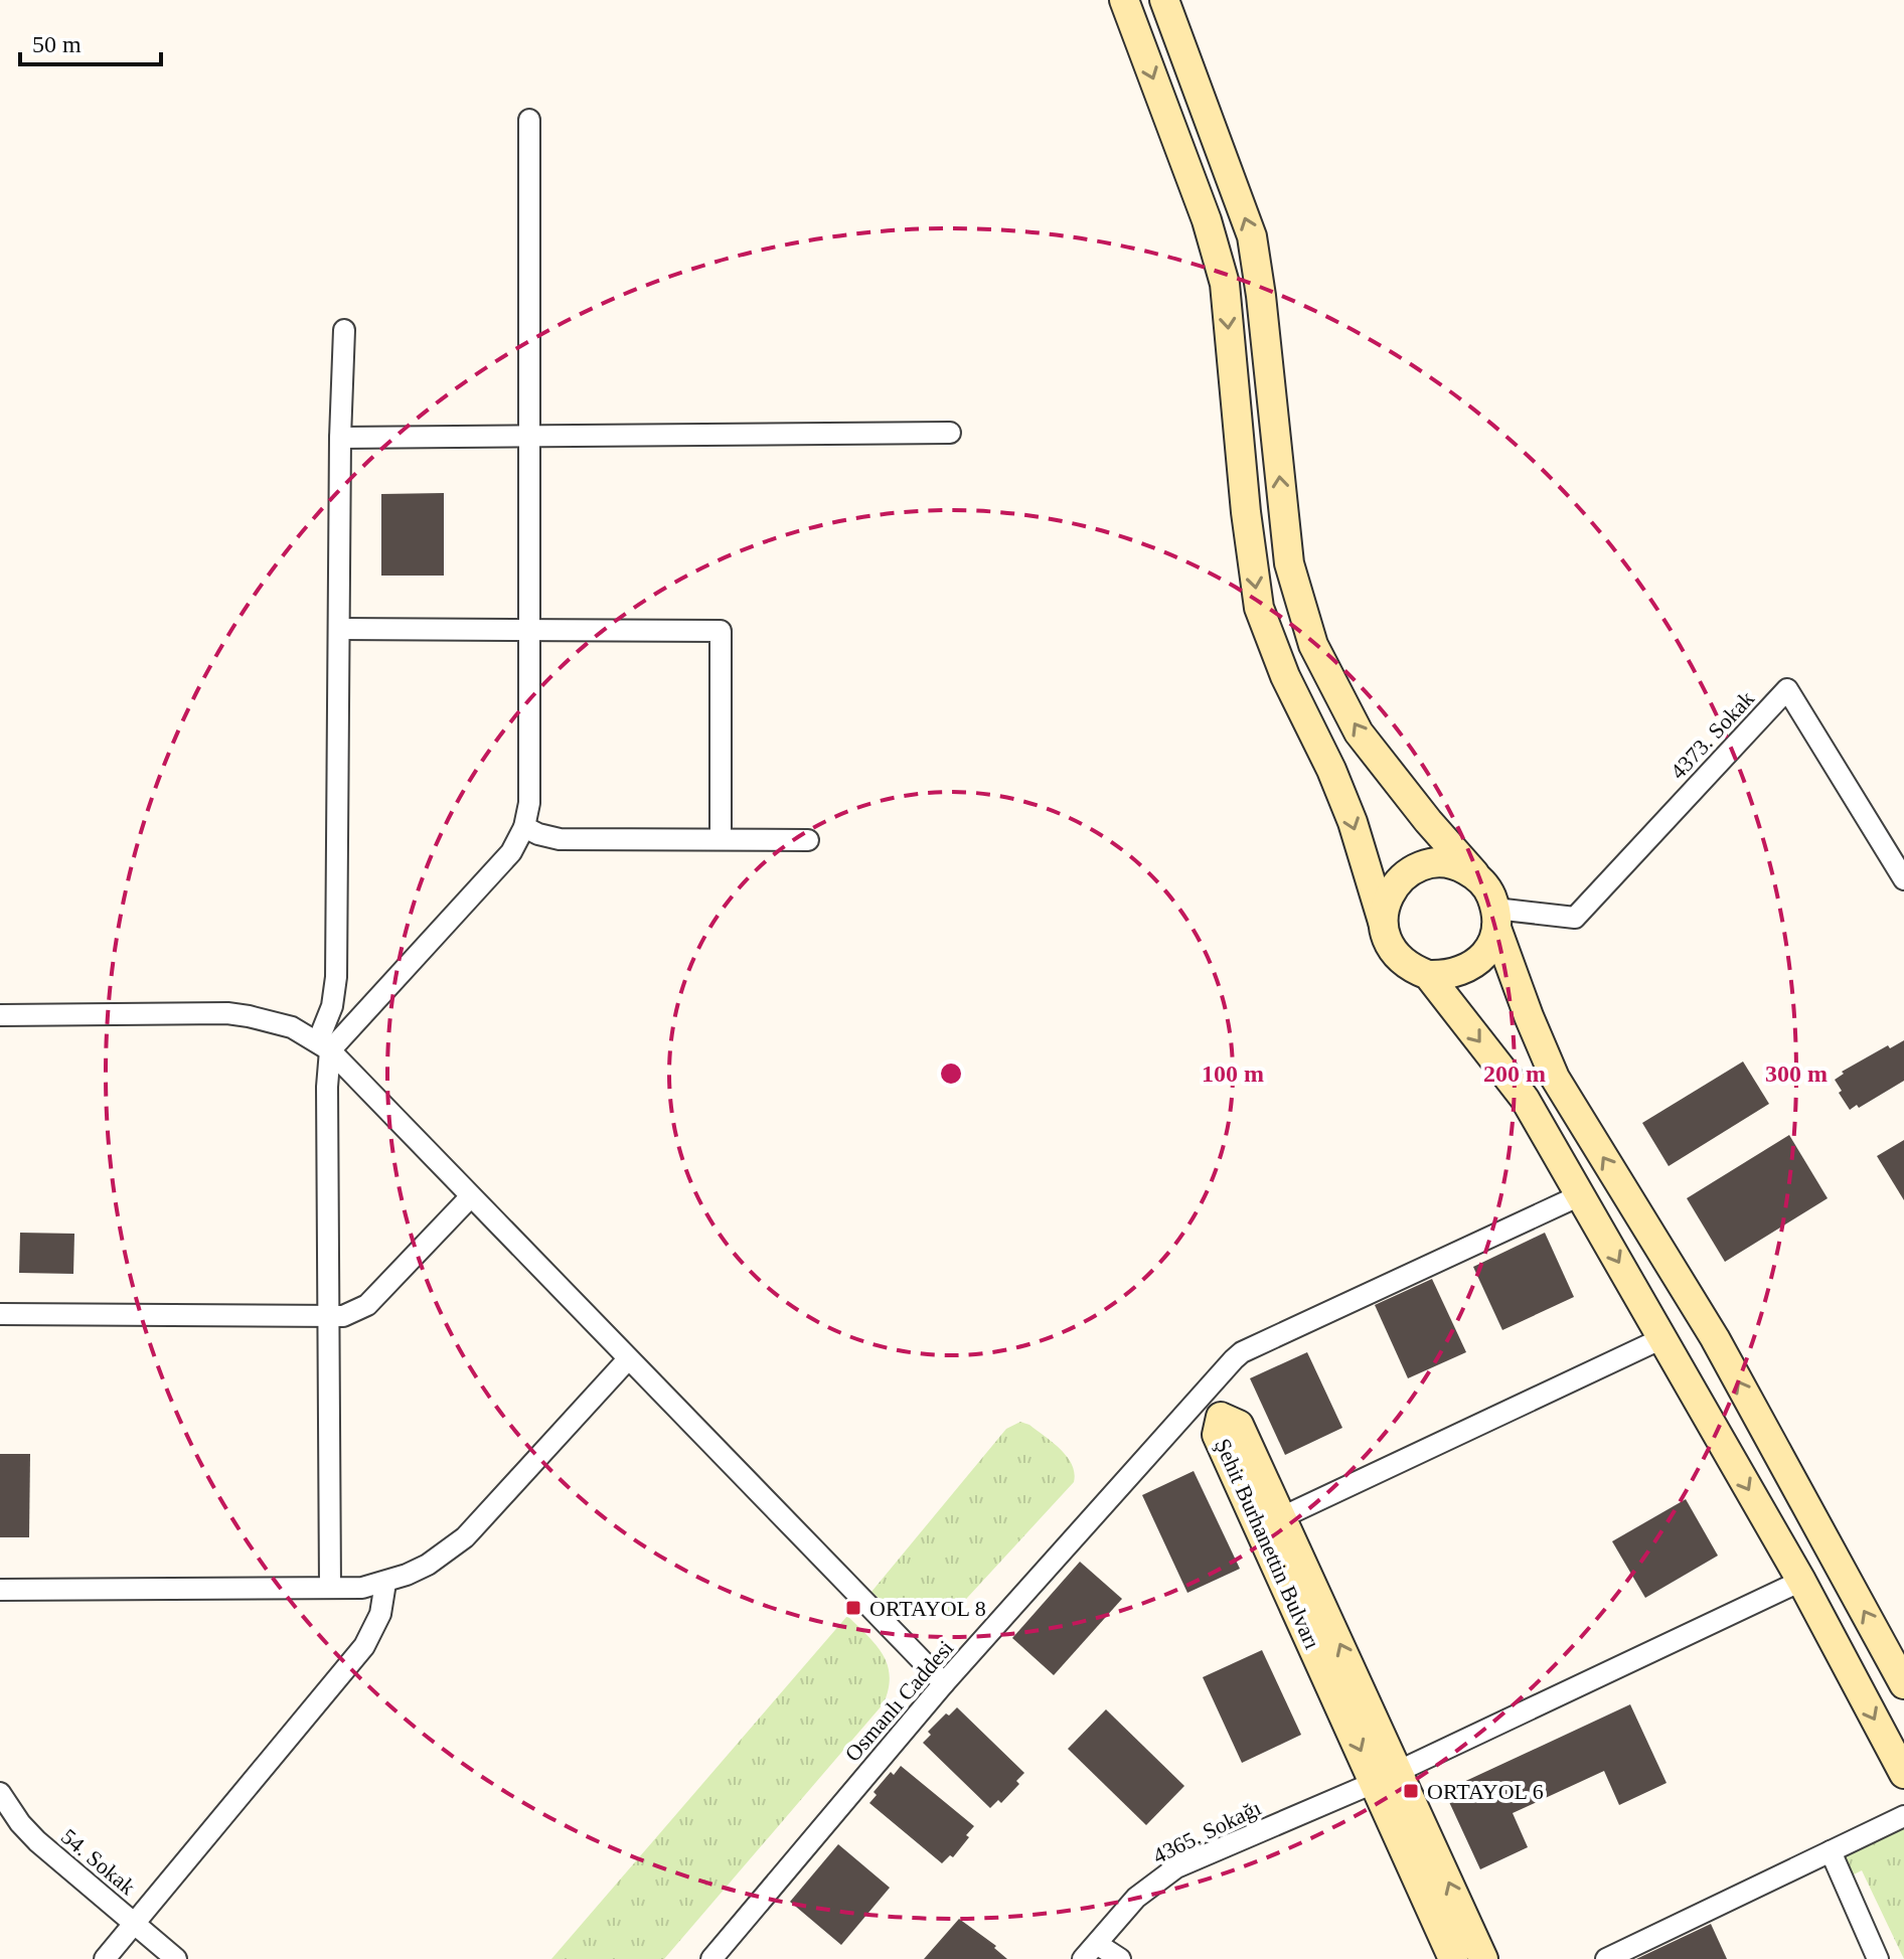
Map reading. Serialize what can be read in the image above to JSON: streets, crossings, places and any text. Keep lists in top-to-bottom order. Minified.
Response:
{"streets":{"street":["4373. Sokak","Şehit Burhanettin Bulvarı","Osmanlı Caddesi","4365. Sokağı","54. Sokak"]},"crossings":[["Şehit Burhanettin Bulvarı","4365. Sokağı"]],"places":{"transit":["ORTAYOL 8","ORTAYOL 6"]},"scale_bar":"50 m","rings":["100 m","200 m","300 m"]}
